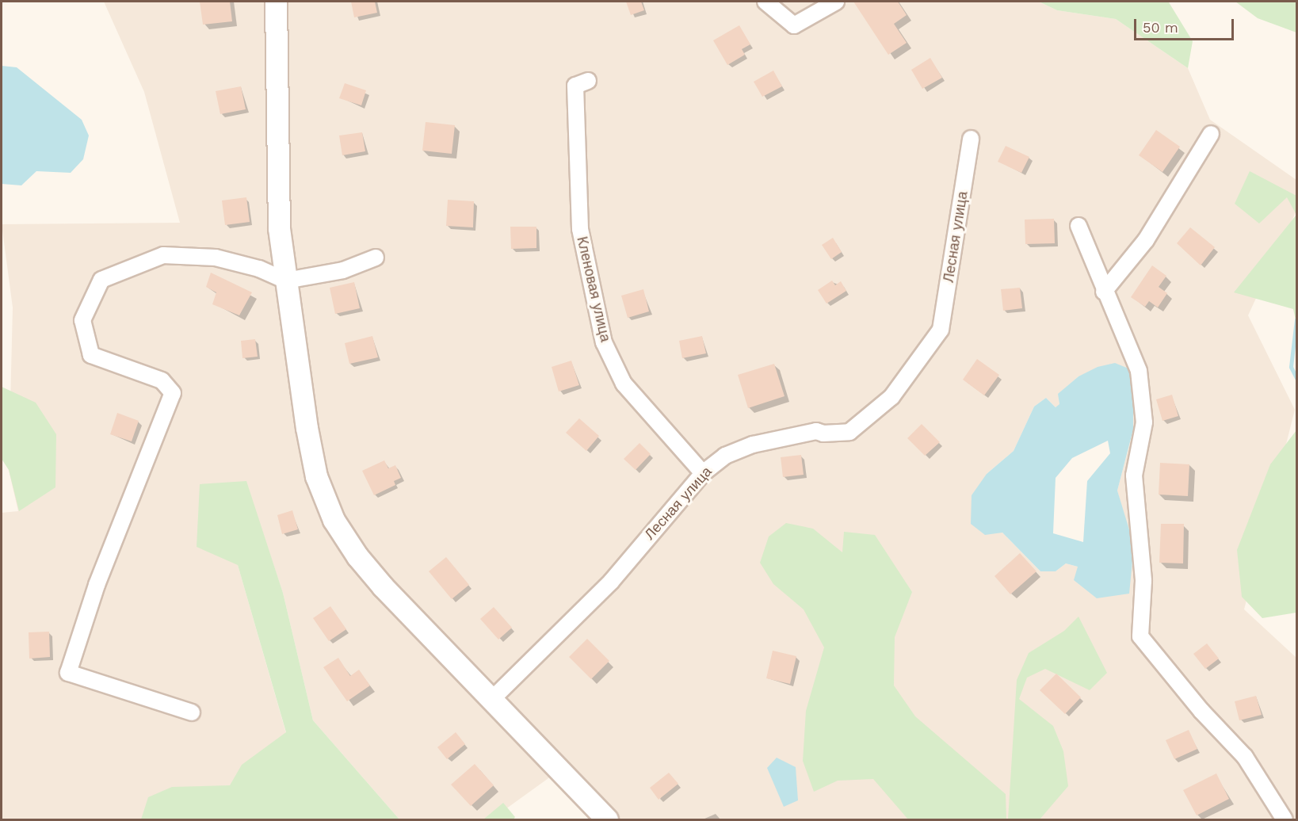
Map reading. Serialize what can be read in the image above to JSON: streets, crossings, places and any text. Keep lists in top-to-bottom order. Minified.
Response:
{"streets":{"street":["Лесная улица","Кленовая улица"]},"crossings":[["Лесная улица","Кленовая улица"]],"scale_bar":"50 m"}
